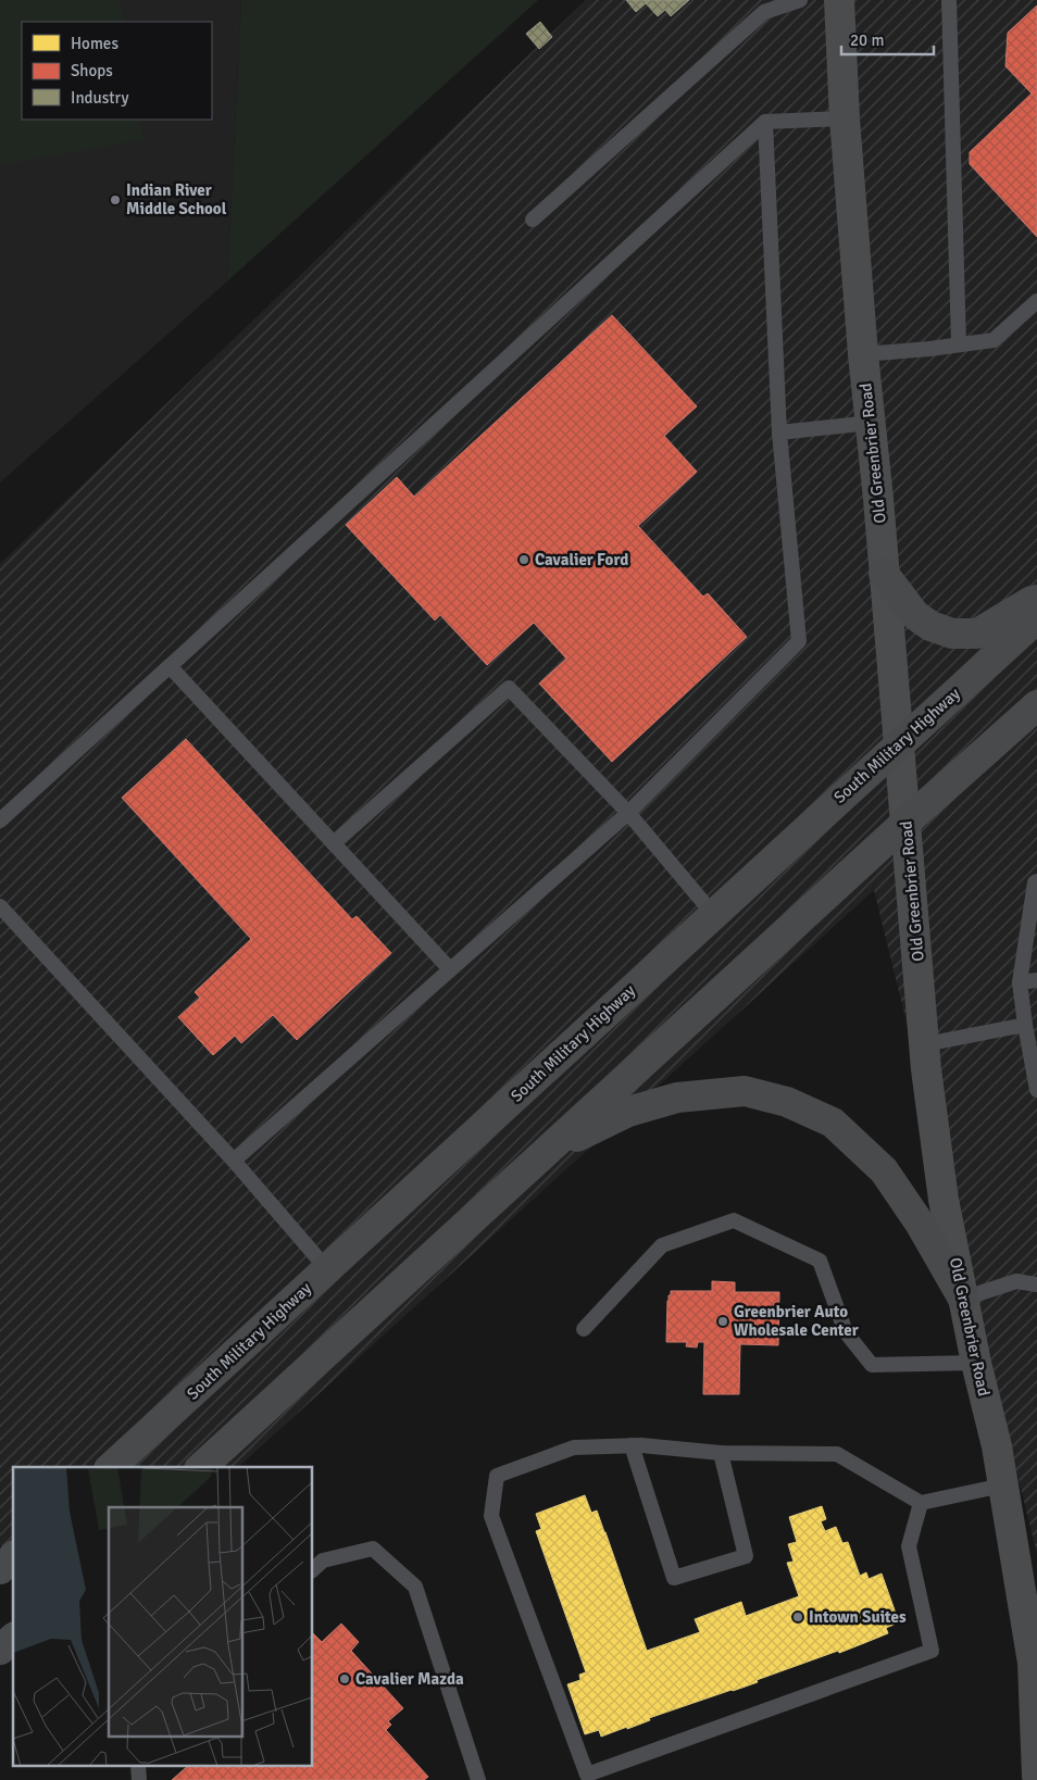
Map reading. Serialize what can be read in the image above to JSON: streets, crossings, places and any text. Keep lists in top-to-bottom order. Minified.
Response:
{"streets":{"main road":["South Military Highway"],"street":["Old Greenbrier Road"]},"crossings":[["Old Greenbrier Road","South Military Highway"]],"places":["Indian River Middle School","Cavalier Ford","Greenbrier Auto Wholesale Center","Intown Suites","Cavalier Mazda"],"legend":["Homes","Shops","Industry"],"scale_bar":"20 m"}
